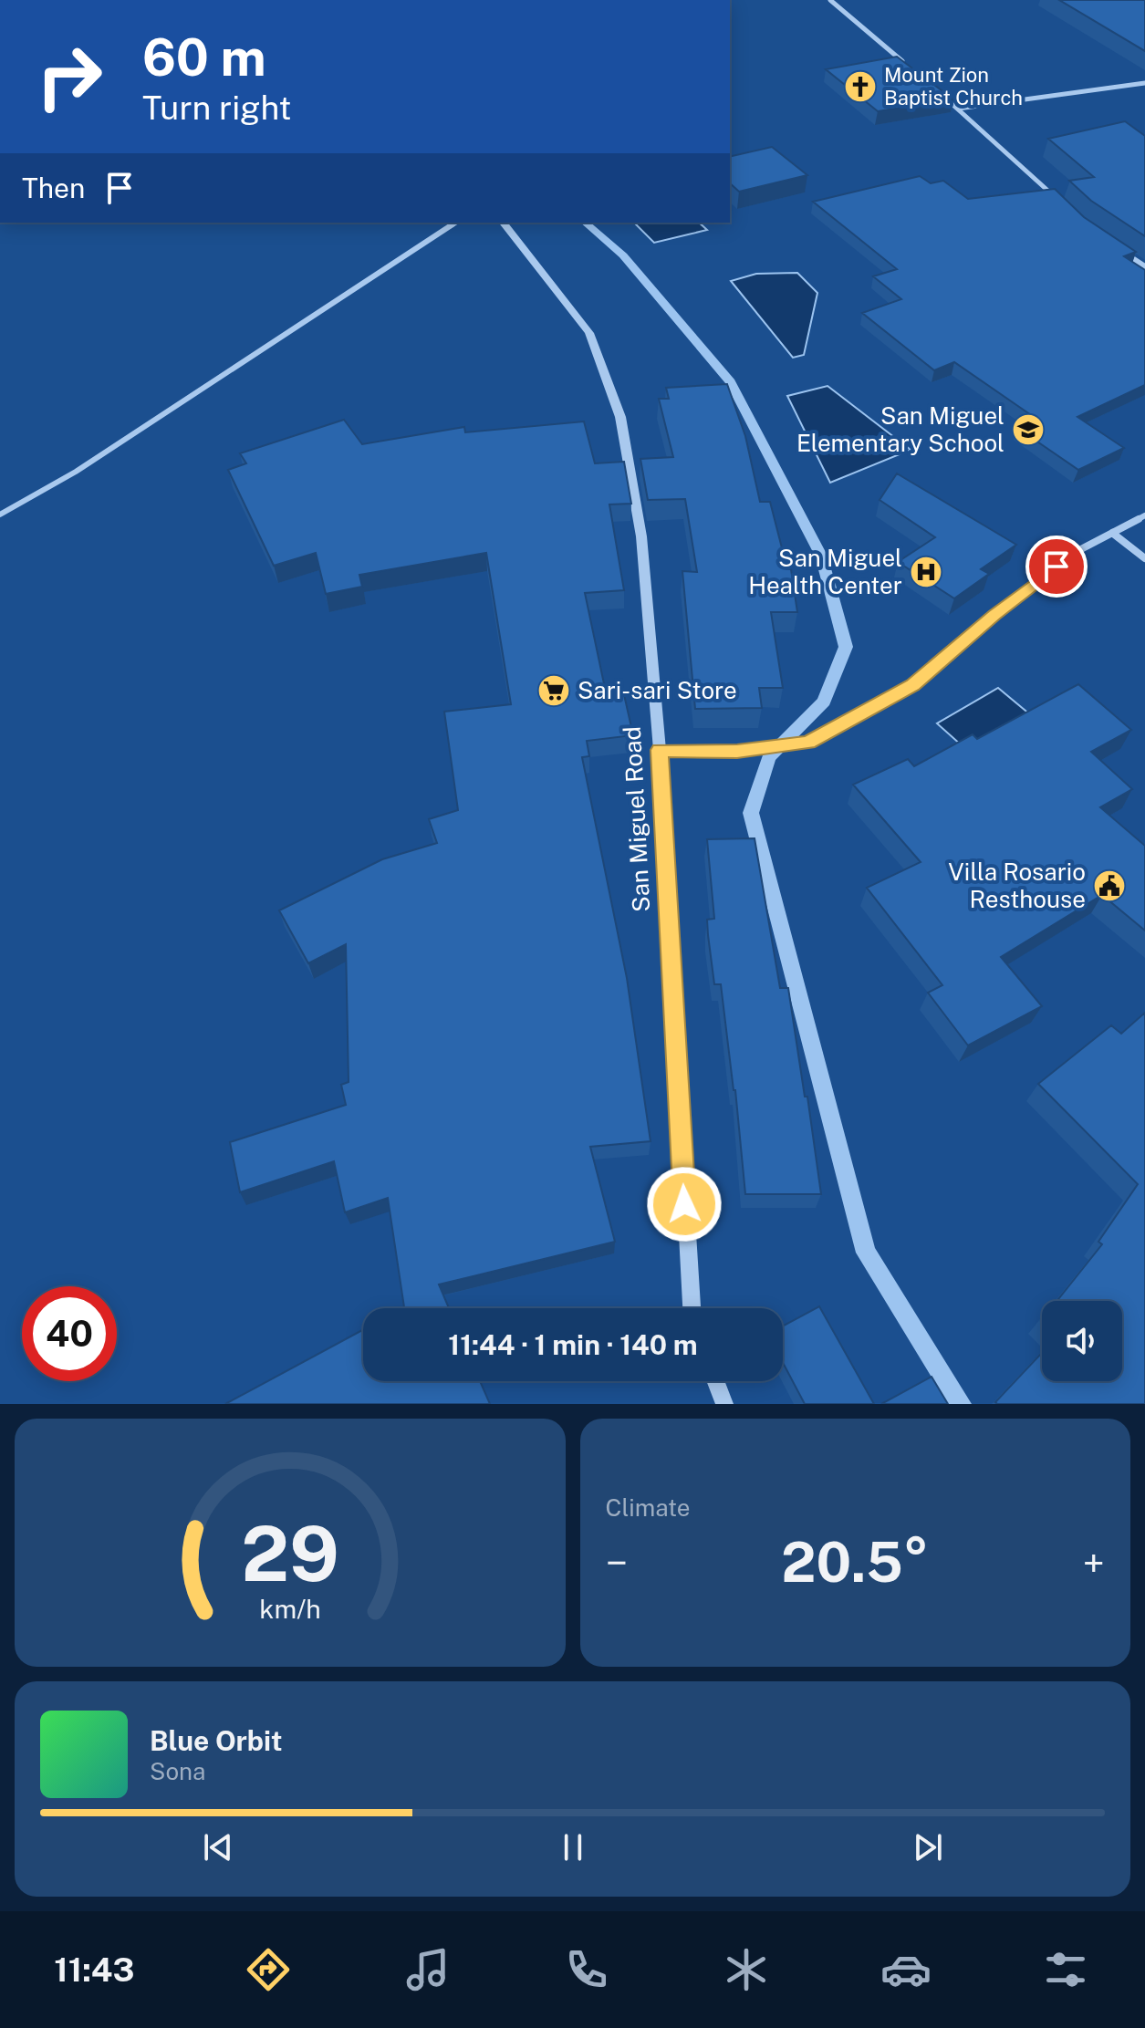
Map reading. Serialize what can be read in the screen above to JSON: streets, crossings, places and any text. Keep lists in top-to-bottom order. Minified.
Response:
{"streets":{"street":["San Miguel Road"]},"places":{"church":["Mount Zion Baptist Church"],"school or university":["San Miguel Elementary School"],"hospital":["San Miguel Health Center"],"supermarket":["Sari-sari Store"],"public building":["Villa Rosario Resthouse"]},"page":{"turn":["60 m","Turn right"],"then":"Then","limit":"40","trip":"11:44 · 1 min · 140 m","tile":"Climate","heat":["−","20.5°","+"],"song":["Blue Orbit","Sona"],"tabs":"11:43","gauge":["29","km/h"]}}
